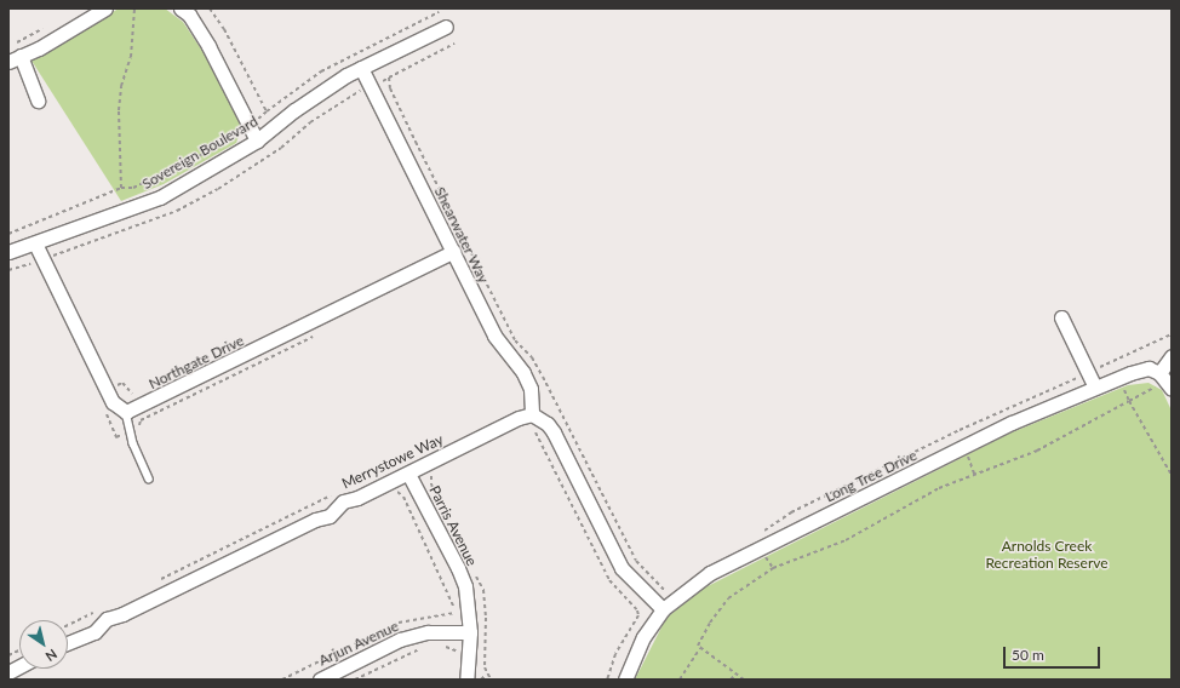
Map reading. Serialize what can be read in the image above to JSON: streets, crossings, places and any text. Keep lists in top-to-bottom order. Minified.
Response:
{"streets":{"street":["Sovereign Boulevard","Shearwater Way","Northgate Drive","Merrystowe Way","Long Tree Drive","Parris Avenue","Arjun Avenue"]},"crossings":[["Sovereign Boulevard","Shearwater Way"],["Shearwater Way","Northgate Drive"],["Shearwater Way","Merrystowe Way"],["Merrystowe Way","Parris Avenue"],["Parris Avenue","Arjun Avenue"]],"parks":["Arnolds Creek Recreation Reserve"],"scale_bar":"50 m","north":"bottom right"}
